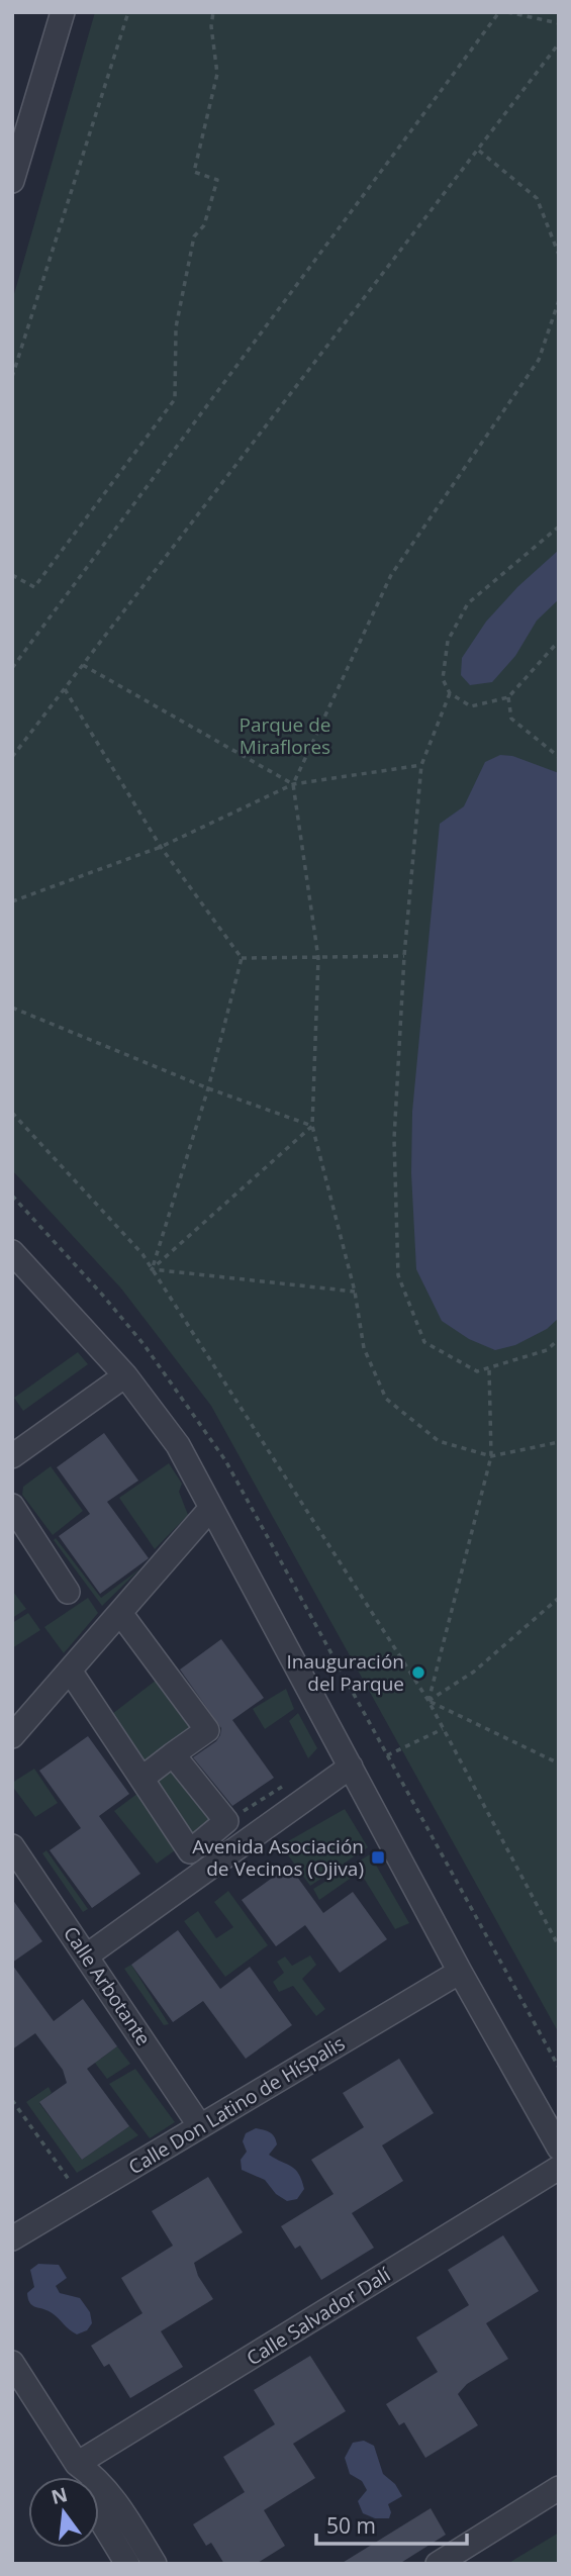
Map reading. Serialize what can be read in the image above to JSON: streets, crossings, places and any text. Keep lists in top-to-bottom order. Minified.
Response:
{"streets":{"street":["Calle Arbotante","Calle Don Latino de Híspalis","Calle Salvador Dalí"]},"crossings":[["Calle Arbotante","Calle Don Latino de Híspalis"]],"parks":["Parque de Miraflores"],"places":{"other":["Inauguración del Parque"],"transit":["Avenida Asociación de Vecinos (Ojiva)"]},"scale_bar":"50 m","north":"top"}
